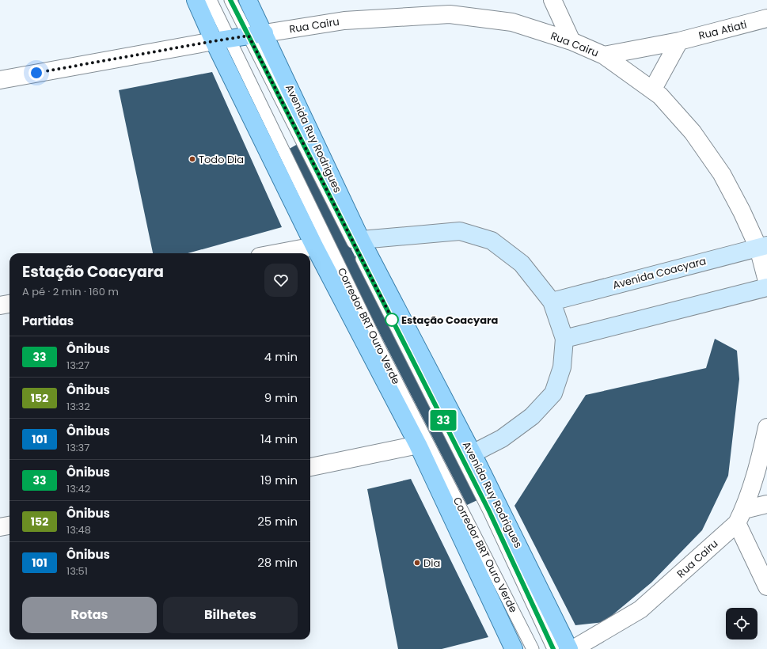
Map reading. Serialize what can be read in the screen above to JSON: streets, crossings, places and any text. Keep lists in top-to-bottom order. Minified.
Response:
{"streets":{"main road":["Avenida Ruy Rodrigues"],"street":["Rua Cairu","Rua Atiati","Avenida Coacyara"],"lane":["Corredor BRT Ouro Verde"]},"crossings":[["Rua Cairu","Rua Atiati"],["Rua Cairu","Avenida Ruy Rodrigues"],["Rua Cairu","Avenida Coacyara"],["Rua Cairu","Corredor BRT Ouro Verde"],["Avenida Ruy Rodrigues","Corredor BRT Ouro Verde"]],"places":["Todo Dia","Estação Coacyara","Dia"],"lines":["bus line 33"],"page":{"on_map":"33","heading":[["Estação Coacyara","A pé · 2 min · 160 m"],"Partidas"],"list":[{"mark":"33","name":"Ônibus","note":"13:27","value":"4 min"},{"mark":"152","name":"Ônibus","note":"13:32","value":"9 min"},{"mark":"101","name":"Ônibus","note":"13:37","value":"14 min"},{"mark":"33","name":"Ônibus","note":"13:42","value":"19 min"},{"mark":"152","name":"Ônibus","note":"13:48","value":"25 min"},{"mark":"101","name":"Ônibus","note":"13:51","value":"28 min"}],"buttons":["Rotas","Bilhetes"]}}
